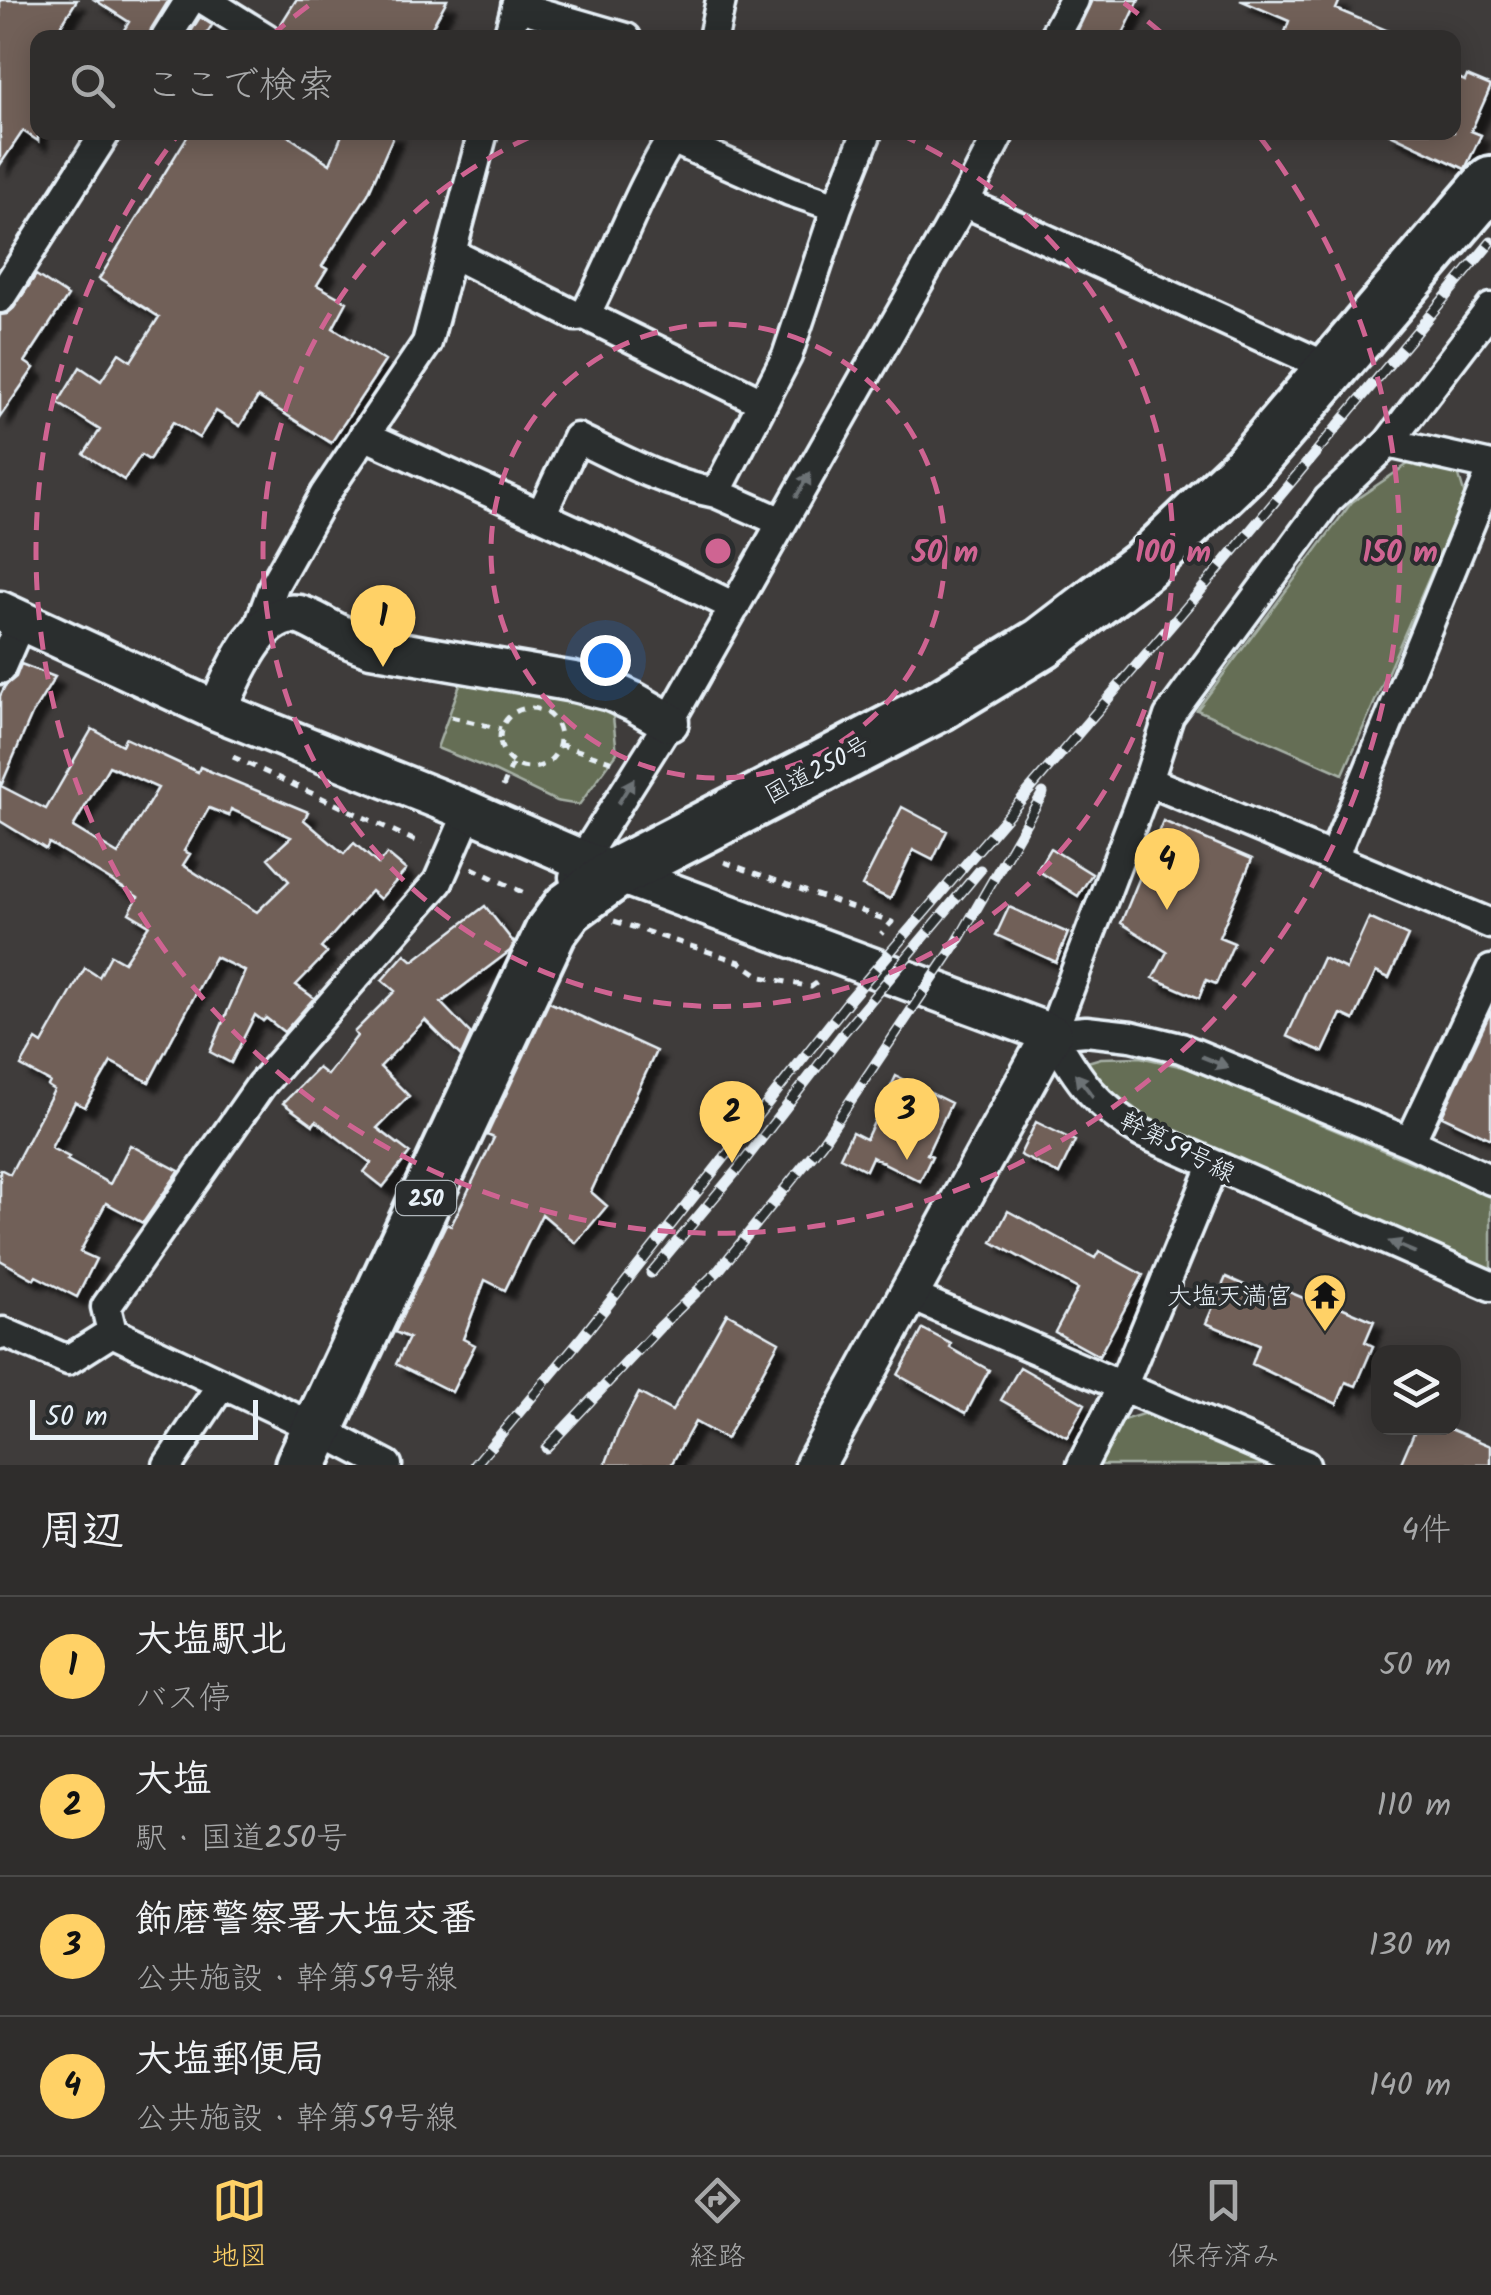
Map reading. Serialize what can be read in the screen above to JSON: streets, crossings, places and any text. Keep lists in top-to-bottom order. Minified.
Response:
{"streets":{"highway":["国道250号","250"],"street":["幹第59号線"]},"places":{"temple":["大塩天満宮"]},"scale_bar":"50 m","page":{"search":"ここで検索","pins":["1","4","3","2"],"scale":"50 m","heading":["周辺","4件"],"list":[{"mark":"1","name":"大塩駅北","note":"バス停","value":"50 m"},{"mark":"2","name":"大塩","note":"駅 · 国道250号","value":"110 m"},{"mark":"3","name":"飾磨警察署大塩交番","note":"公共施設 · 幹第59号線","value":"130 m"},{"mark":"4","name":"大塩郵便局","note":"公共施設 · 幹第59号線","value":"140 m"}],"nav":["地図","経路","保存済み"]},"rings":["50 m","100 m","150 m"]}
